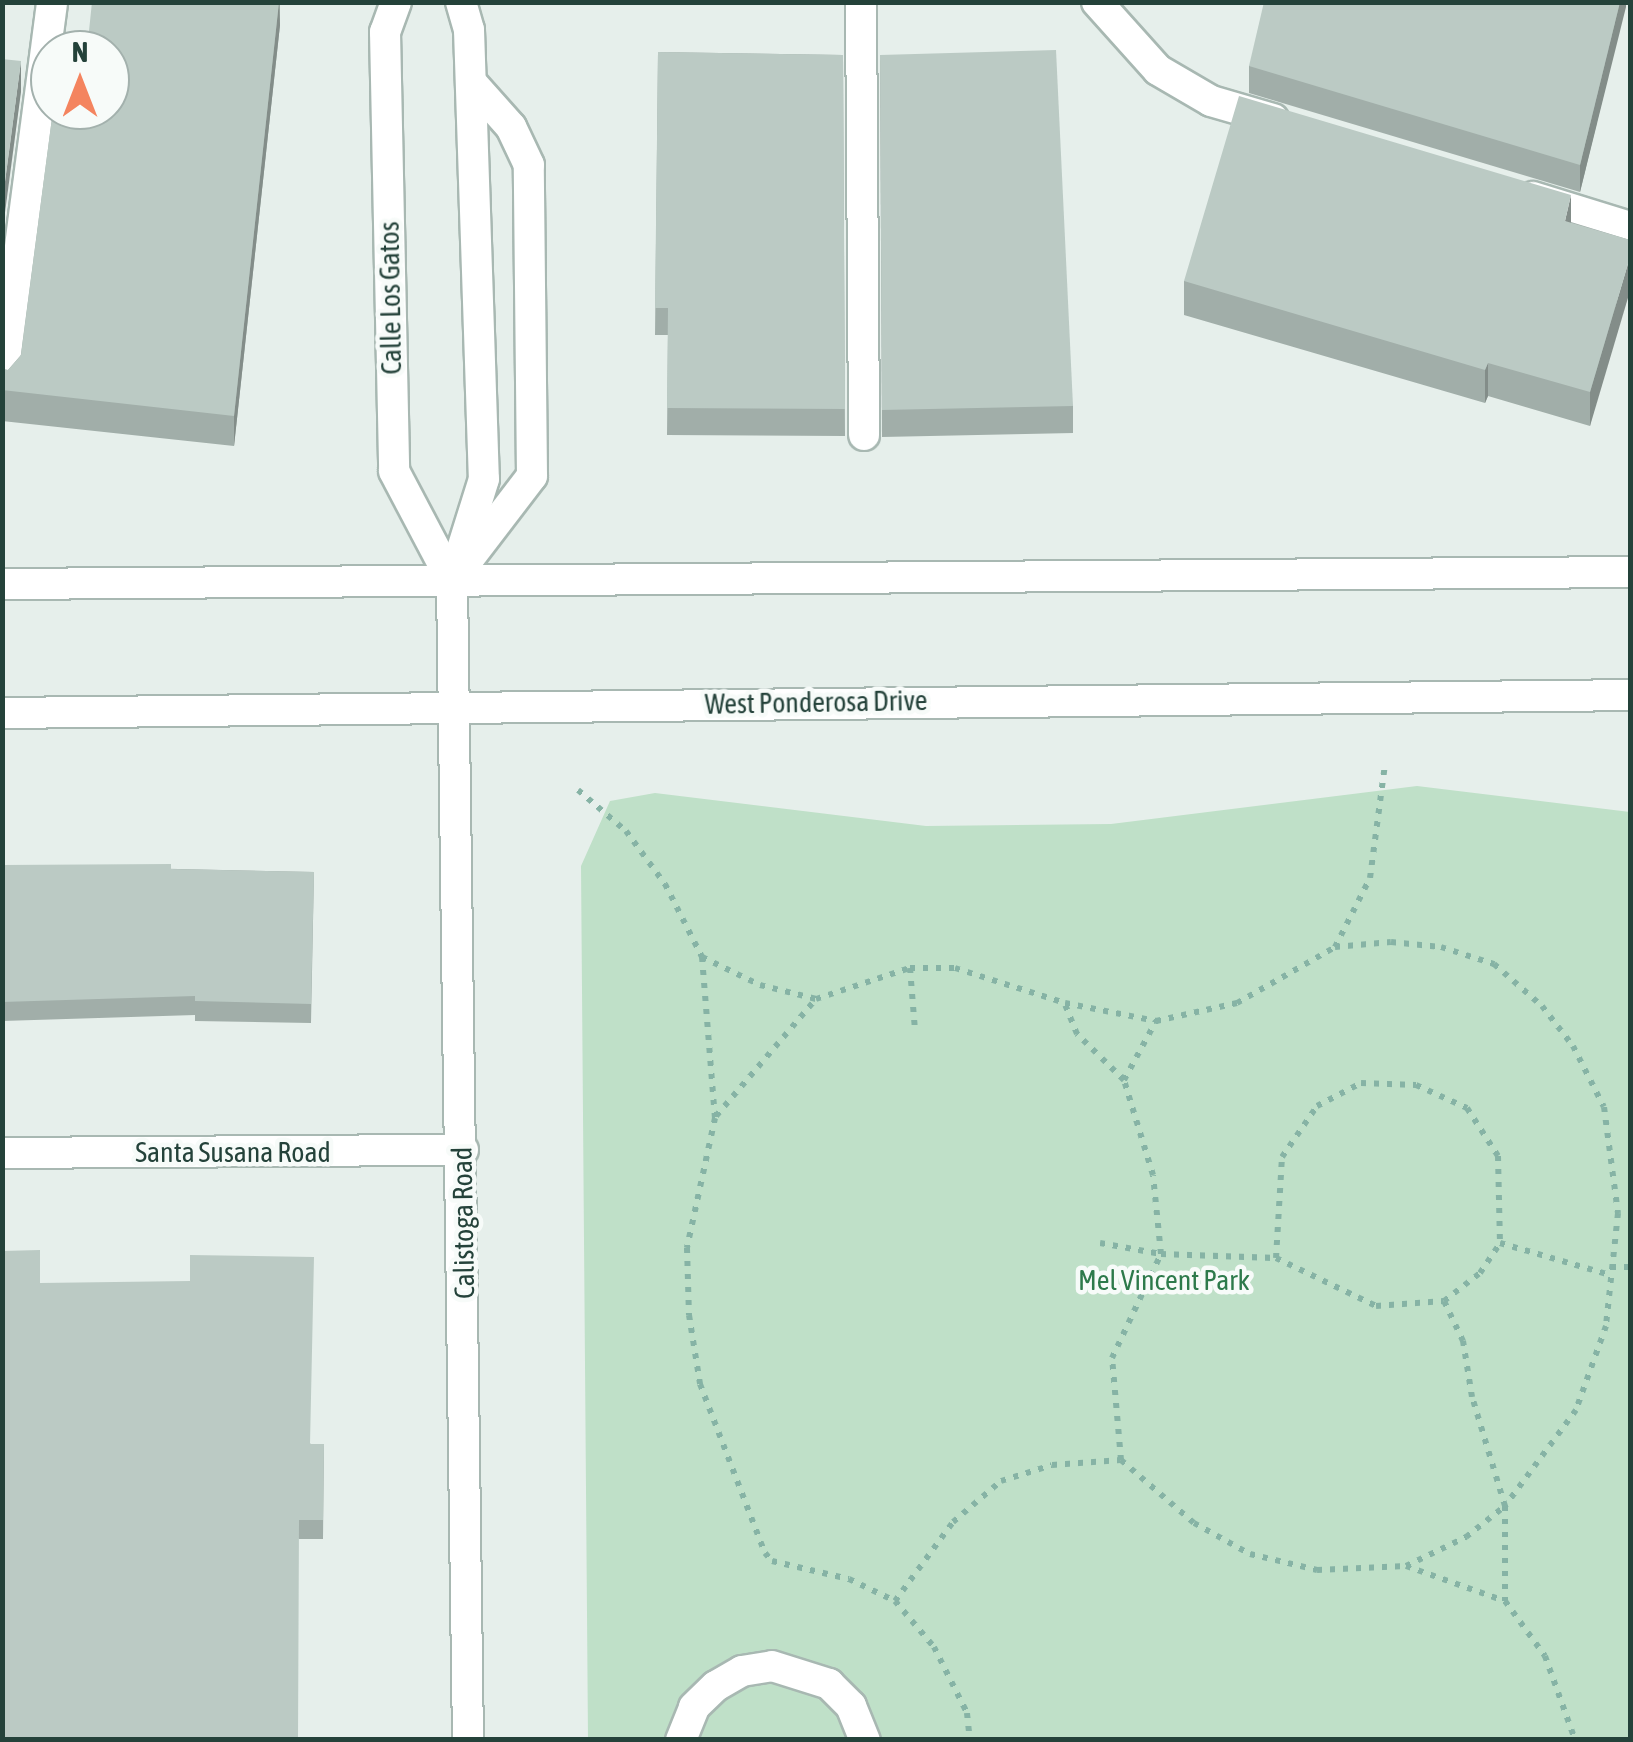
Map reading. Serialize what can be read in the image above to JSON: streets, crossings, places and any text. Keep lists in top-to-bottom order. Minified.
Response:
{"streets":{"main road":["Calle Los Gatos","West Ponderosa Drive","Santa Susana Road","Calistoga Road"]},"crossings":[["Calle Los Gatos","West Ponderosa Drive"],["Calle Los Gatos","Calistoga Road"],["West Ponderosa Drive","Calistoga Road"],["Santa Susana Road","Calistoga Road"]],"parks":["Mel Vincent Park"],"north":"top"}
